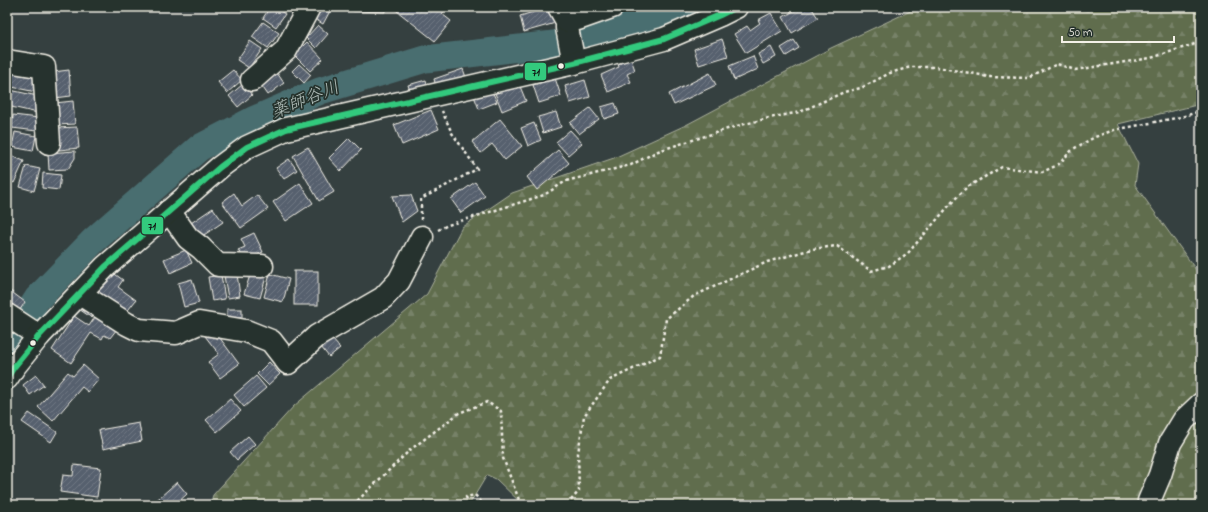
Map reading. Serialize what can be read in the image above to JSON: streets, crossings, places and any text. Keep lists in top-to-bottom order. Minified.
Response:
{"water":["薬師谷川"],"lines":["transit line 71"],"scale_bar":"50 m"}
